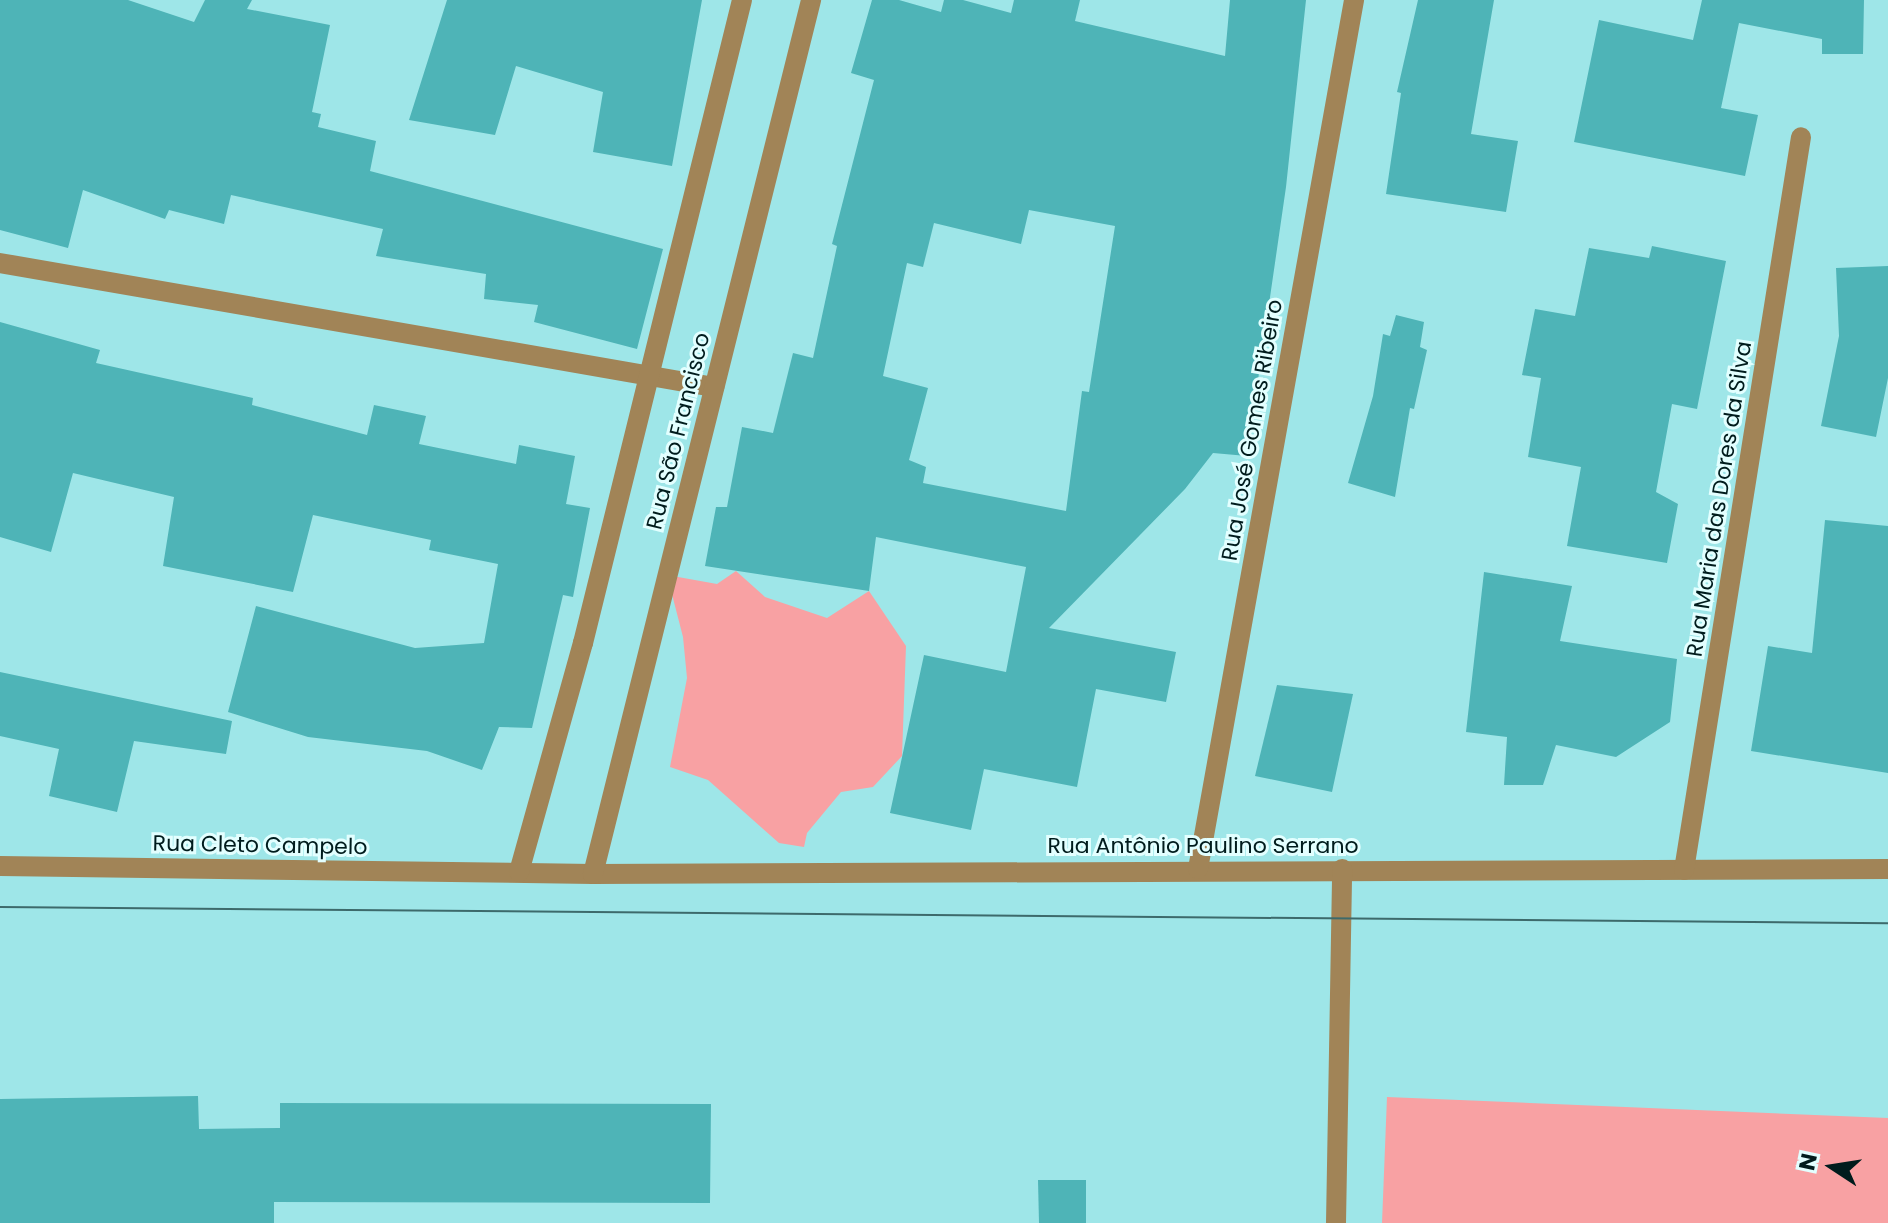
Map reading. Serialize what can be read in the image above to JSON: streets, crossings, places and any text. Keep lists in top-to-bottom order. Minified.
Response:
{"streets":{"street":["Rua José Gomes Ribeiro","Rua São Francisco","Rua Maria das Dores da Silva","Rua Cleto Campelo","Rua Antônio Paulino Serrano"]},"crossings":[["Rua José Gomes Ribeiro","Rua Antônio Paulino Serrano"],["Rua São Francisco","Rua Cleto Campelo"],["Rua São Francisco","Rua Antônio Paulino Serrano"],["Rua Maria das Dores da Silva","Rua Antônio Paulino Serrano"],["Rua Cleto Campelo","Rua Antônio Paulino Serrano"]],"north":"left"}
